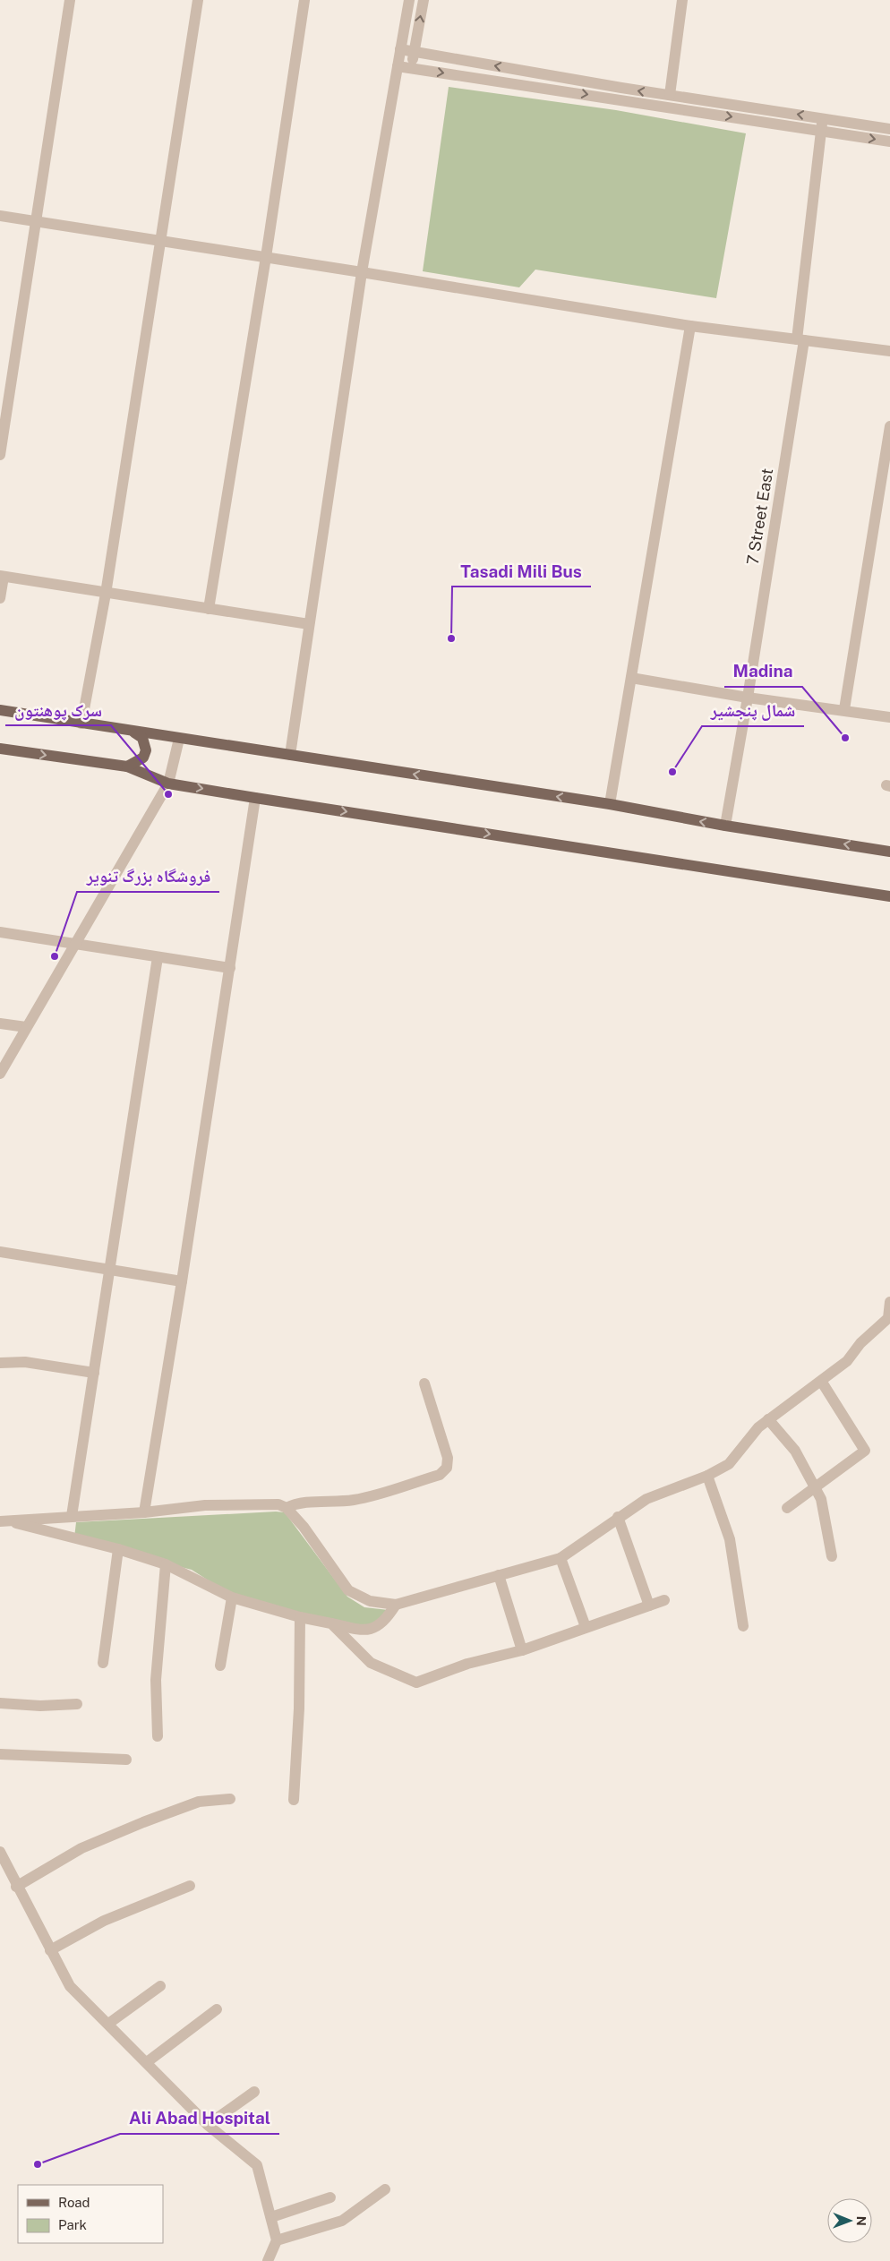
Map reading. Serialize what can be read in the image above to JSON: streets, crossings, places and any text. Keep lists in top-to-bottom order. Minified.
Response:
{"streets":{"street":["7 Street East"]},"places":["Tasadi Mili Bus","Madina","شمال پنجشیر","سرک پوهنتون","فروشگاه بزرگ تنویر","Ali Abad Hospital"],"legend":["Road","Park"],"north":"right"}
